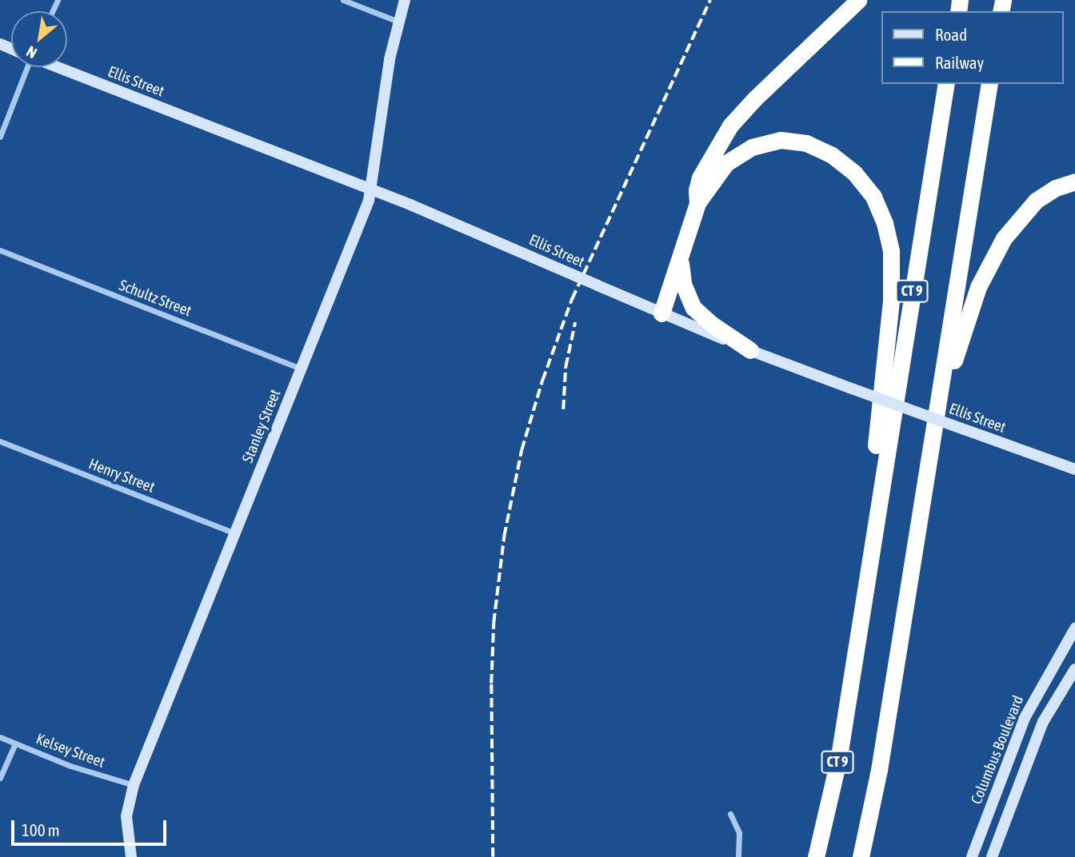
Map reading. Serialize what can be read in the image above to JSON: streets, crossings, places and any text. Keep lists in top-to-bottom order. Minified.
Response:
{"streets":{"highway":["CT 9"],"street":["Ellis Street","Schultz Street","Stanley Street","Henry Street","Columbus Boulevard","Kelsey Street"]},"crossings":[["Ellis Street","Stanley Street"],["Schultz Street","Stanley Street"],["Stanley Street","Henry Street"],["Stanley Street","Kelsey Street"]],"legend":["Road","Railway"],"scale_bar":"100 m","north":"bottom left"}
